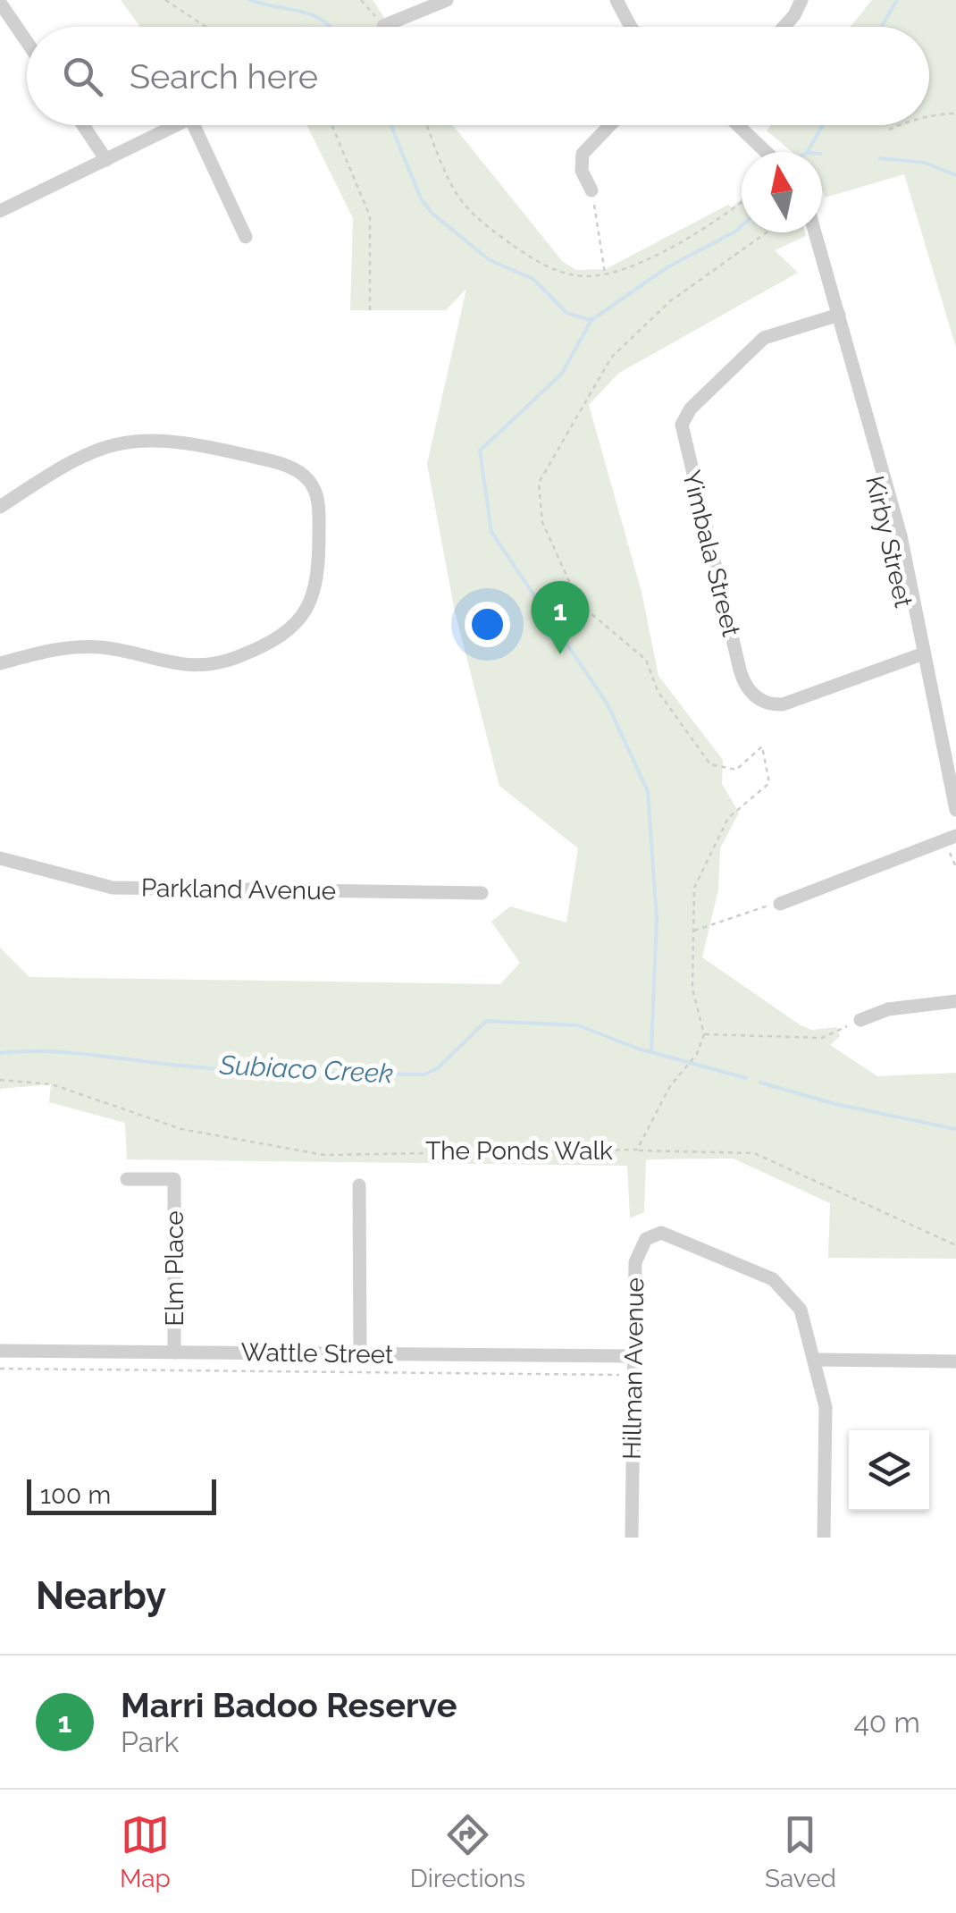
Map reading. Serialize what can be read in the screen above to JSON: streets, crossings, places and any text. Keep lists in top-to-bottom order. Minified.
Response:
{"streets":{"street":["Kirby Street","Yimbala Street","Parkland Avenue","Elm Place","Wattle Street","Hillman Avenue"],"path":["The Ponds Walk"]},"crossings":[["Kirby Street","Yimbala Street"],["Elm Place","Wattle Street"],["Wattle Street","Hillman Avenue"]],"water":["Subiaco Creek"],"scale_bar":"100 m","north":"top","page":{"search":"Search here","pins":"1","scale":"100 m","heading":"Nearby","list":[{"mark":"1","name":"Marri Badoo Reserve","note":"Park","value":"40 m"}],"nav":["Map","Directions","Saved"]}}
